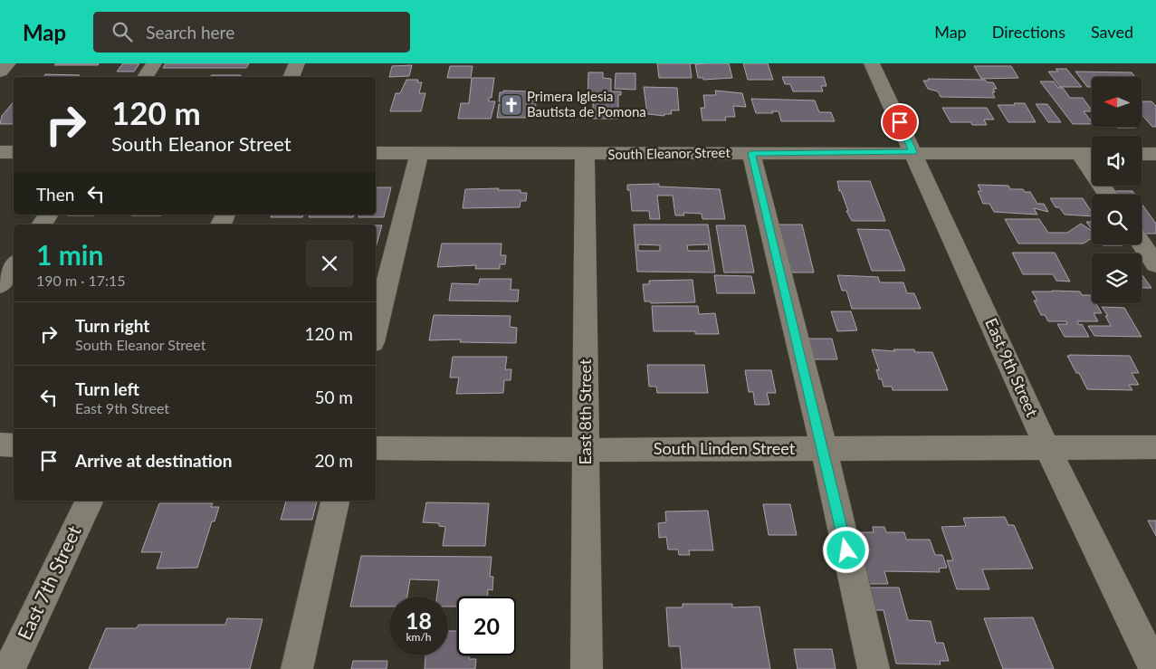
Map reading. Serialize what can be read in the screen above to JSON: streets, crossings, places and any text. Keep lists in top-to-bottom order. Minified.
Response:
{"streets":{"street":["South Eleanor Street","East 9th Street","East 8th Street","South Linden Street","East 7th Street"]},"crossings":[["South Eleanor Street","East 9th Street"],["South Eleanor Street","East 8th Street"],["East 9th Street","South Linden Street"],["East 8th Street","South Linden Street"]],"places":{"church":["Primera Iglesia Bautista de Pomona"]},"north":"left","page":{"header":"Map","search":"Search here","nav":["Map","Directions","Saved"],"turn":["120 m","South Eleanor Street"],"then":"Then","heading":["1 min","190 m · 17:15"],"list":[{"name":"Turn right","note":"South Eleanor Street","value":"120 m"},{"name":"Turn left","note":"East 9th Street","value":"50 m"},{"name":"Arrive at destination","value":"20 m"}],"speed":"18 km/h","limit":"20"}}
